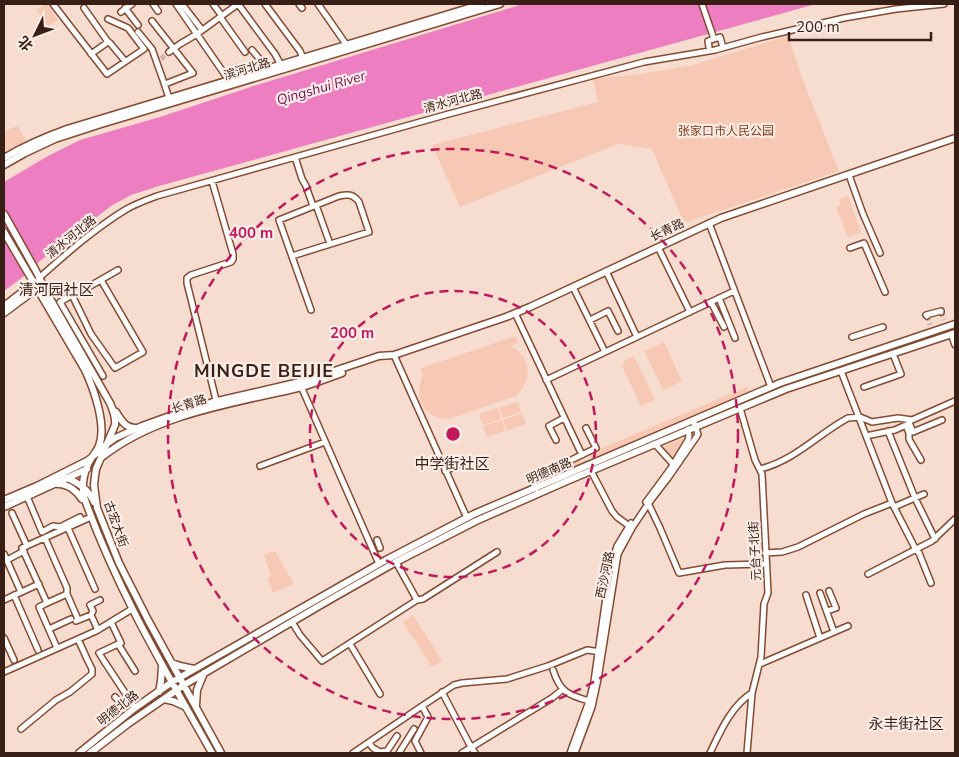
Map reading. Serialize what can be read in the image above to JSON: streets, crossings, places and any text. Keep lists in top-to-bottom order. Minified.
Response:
{"streets":{"main road":["滨河北路","清水河北路","长青路","明德南路","古宏大街","明德北路"],"street":["元台子北街","西沙河路"]},"crossings":[["清水河北路","古宏大街"],["长青路","古宏大街"],["明德南路","古宏大街"],["明德南路","元台子北街"],["明德南路","西沙河路"],["明德南路","明德北路"],["古宏大街","明德北路"]],"districts":["清河园社区","MINGDE BEIJIE","中学街社区","永丰街社区"],"water":["Qingshui River"],"parks":["张家口市人民公园"],"scale_bar":"200 m","north":"bottom left","rings":["400 m","200 m"]}
